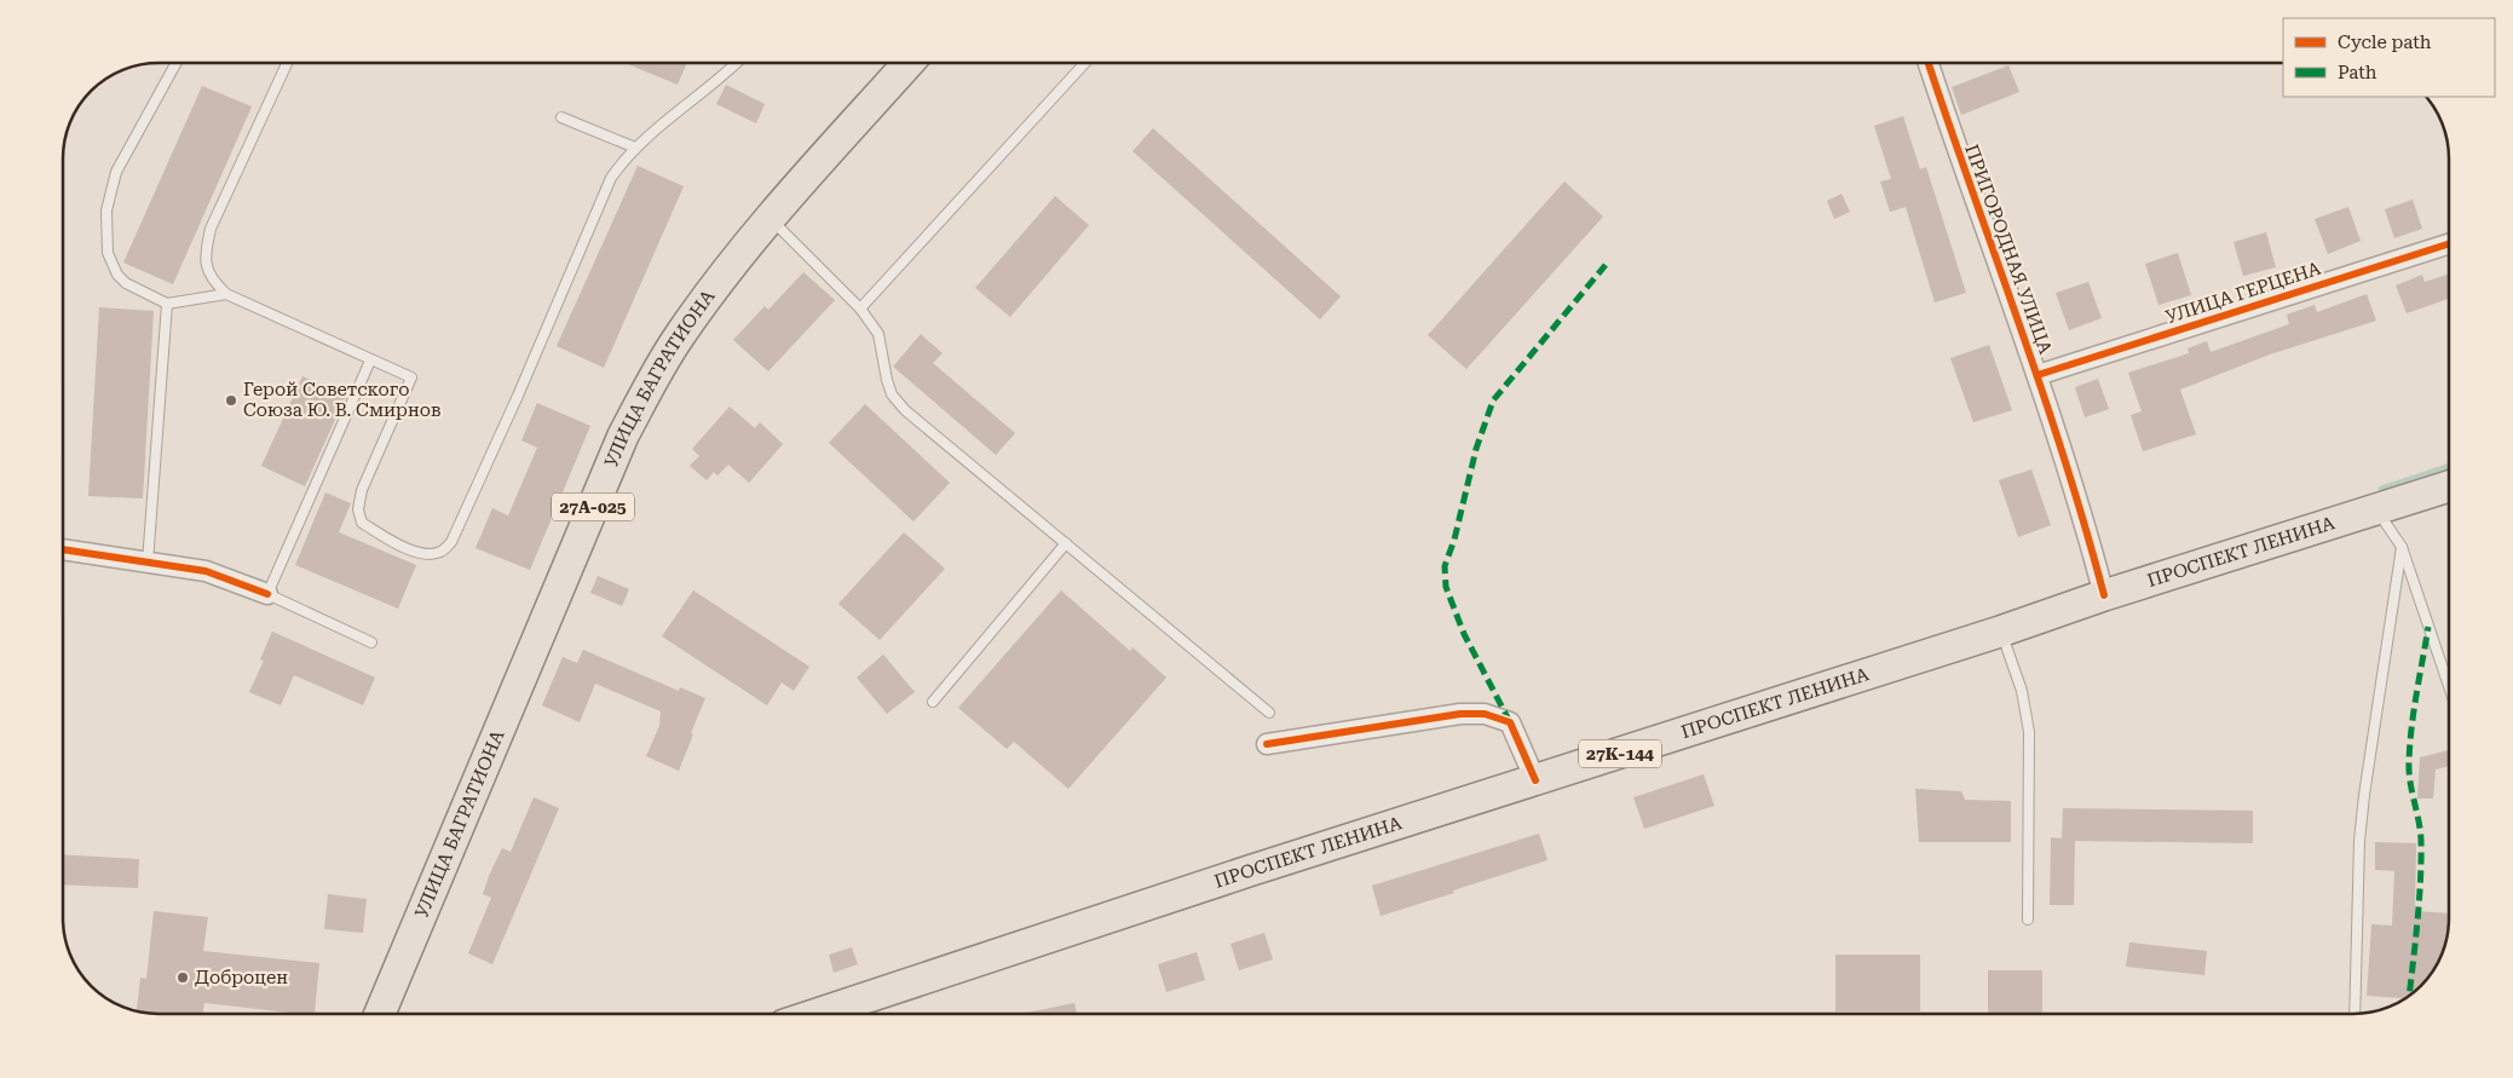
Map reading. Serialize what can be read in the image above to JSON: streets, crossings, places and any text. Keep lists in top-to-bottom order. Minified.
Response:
{"streets":{"main road":["УЛИЦА БАГРАТИОНА","27А-025","ПРОСПЕКТ ЛЕНИНА","27К-144"],"street":["ПРИГОРОДНАЯ УЛИЦА","УЛИЦА ГЕРЦЕНА"]},"crossings":[["ПРИГОРОДНАЯ УЛИЦА","УЛИЦА ГЕРЦЕНА"],["ПРИГОРОДНАЯ УЛИЦА","ПРОСПЕКТ ЛЕНИНА"]],"places":["Герой Советского Союза Ю. В. Смирнов","Доброцен"],"legend":["Cycle path","Path"]}
